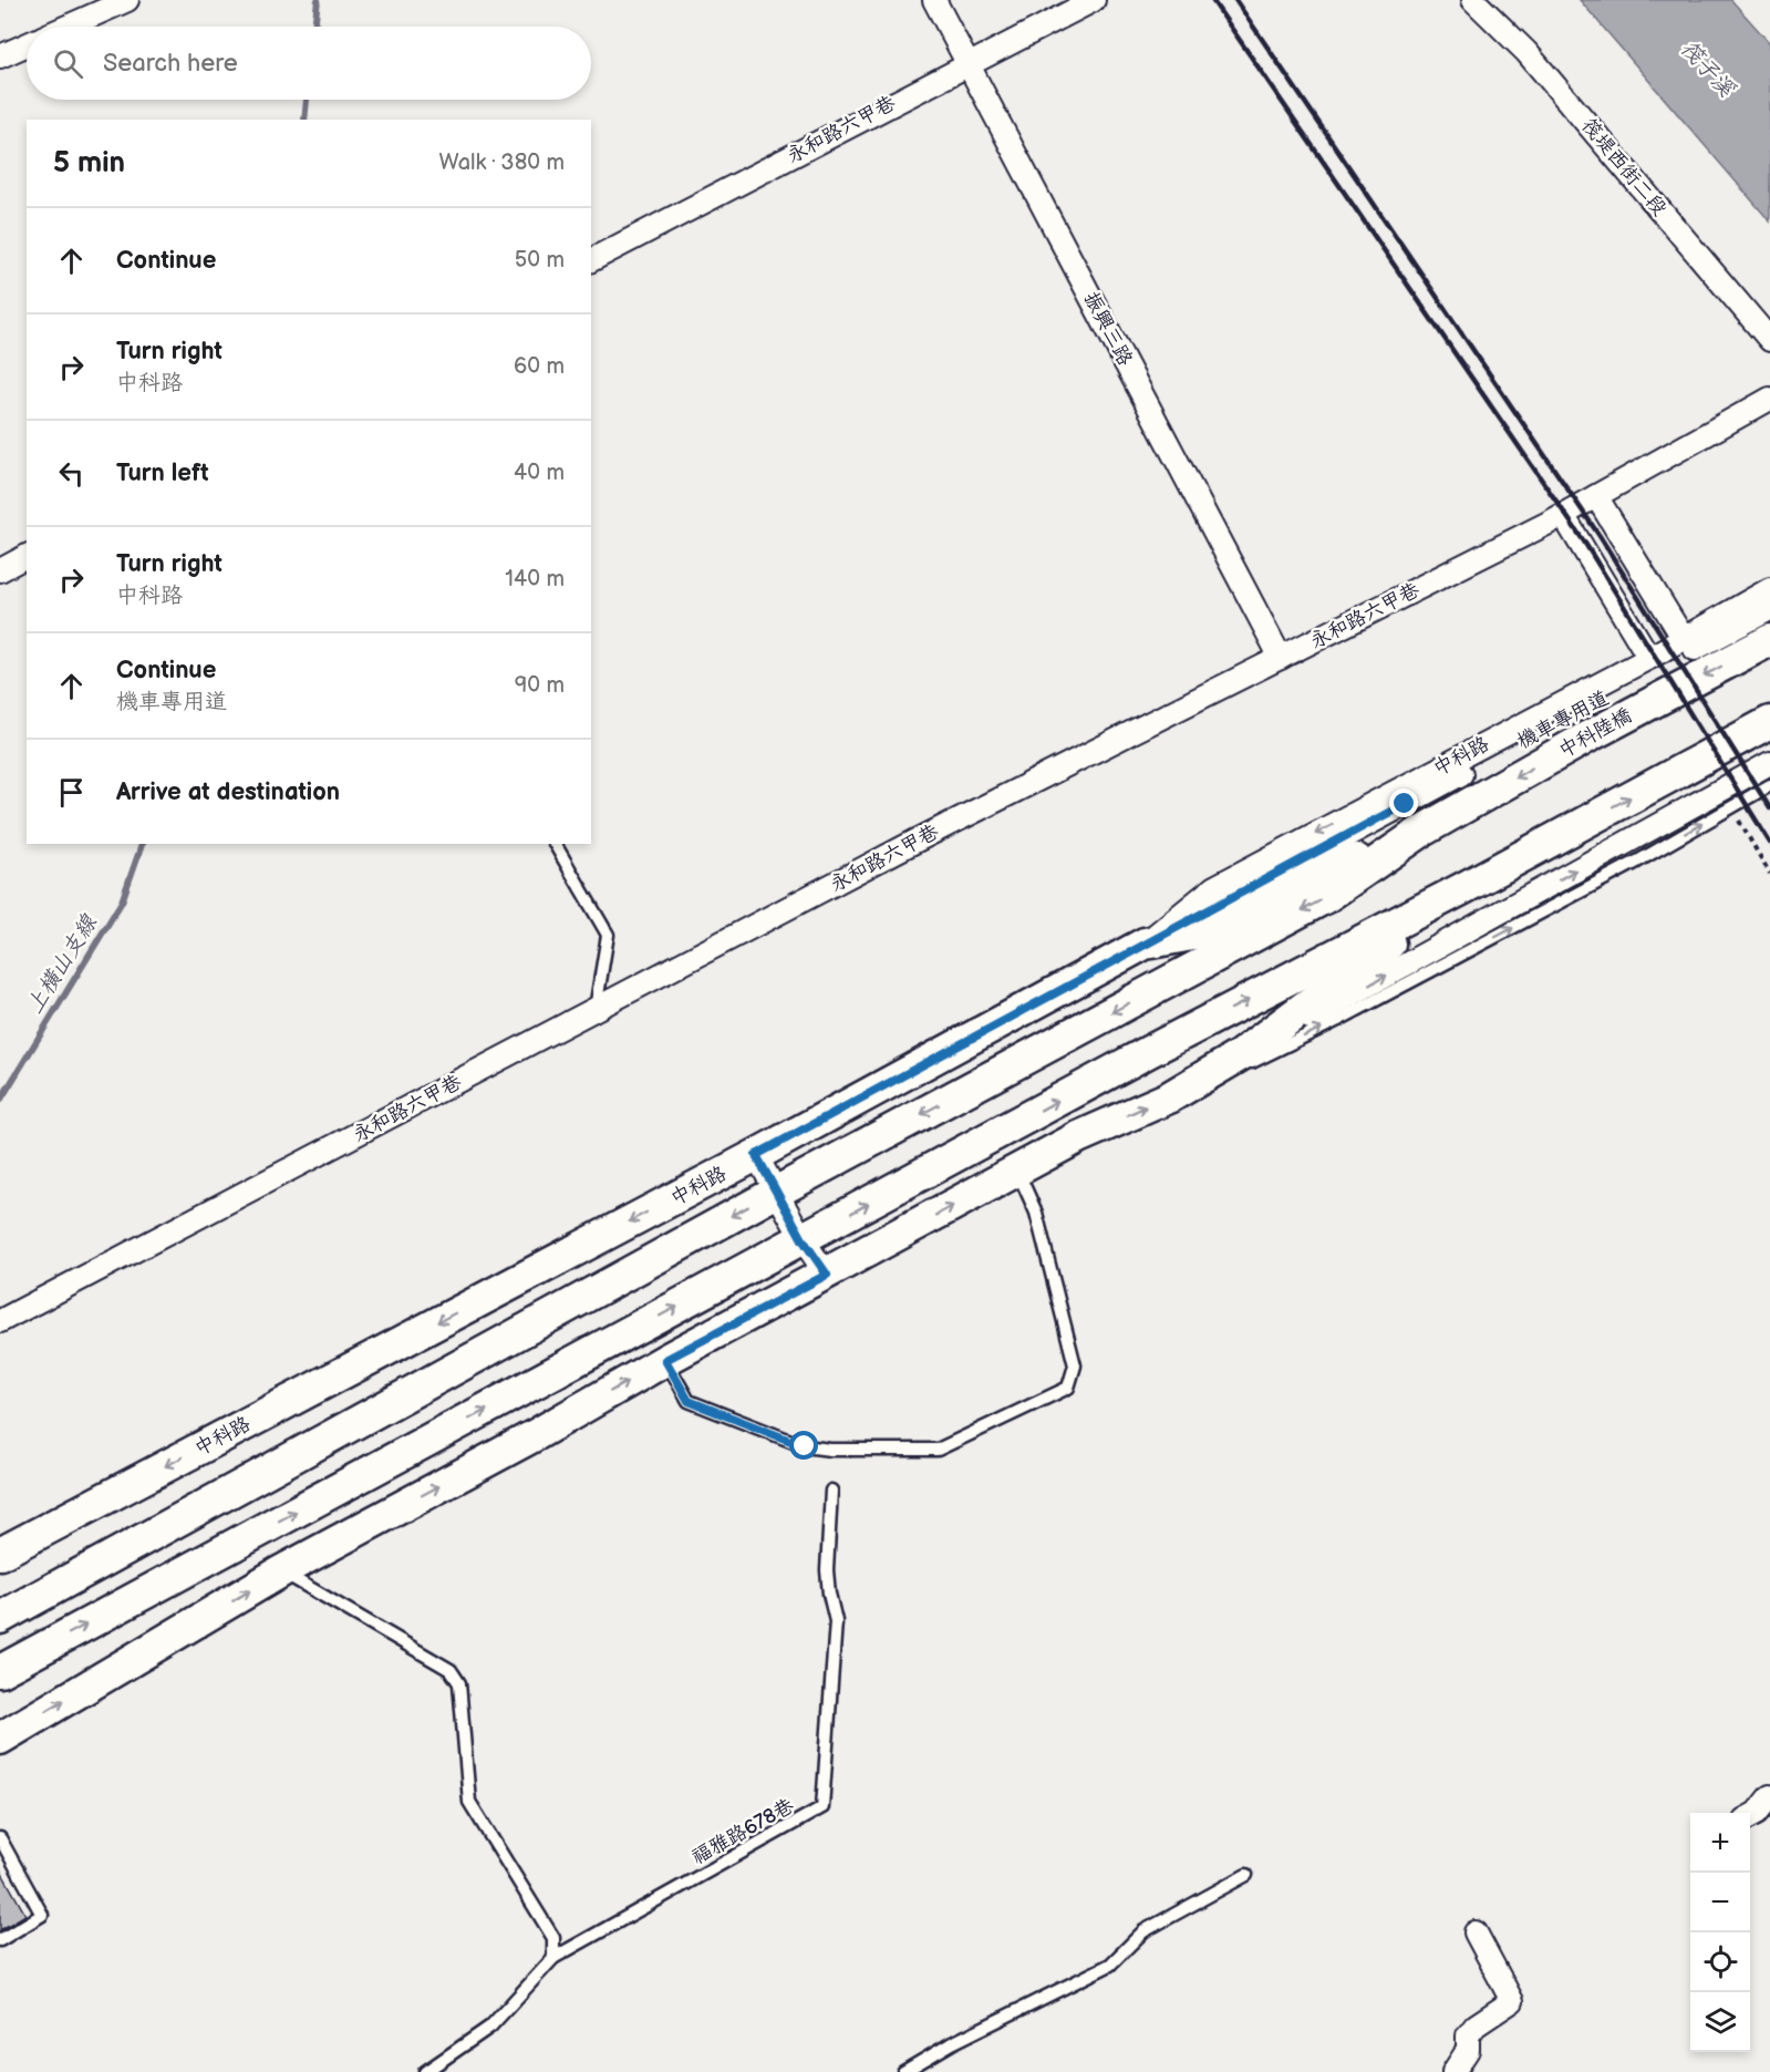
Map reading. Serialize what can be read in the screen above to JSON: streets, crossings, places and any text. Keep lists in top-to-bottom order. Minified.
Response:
{"streets":{"street":["永和路六甲巷","筏堤西街二段","振興三路","機車專用道","中科陸橋","中科路"],"lane":["福雅路678巷"]},"crossings":[["永和路六甲巷","振興三路"],["機車專用道","中科路"]],"water":["筏子溪","上橫山支線"],"page":{"search":"Search here","heading":["5 min","Walk · 380 m"],"list":[["Continue","50 m"],["Turn right","中科路","60 m"],["Turn left","40 m"],["Turn right","中科路","140 m"],["Continue","機車專用道","90 m"],"Arrive at destination"],"map_buttons":["+","−"]}}
